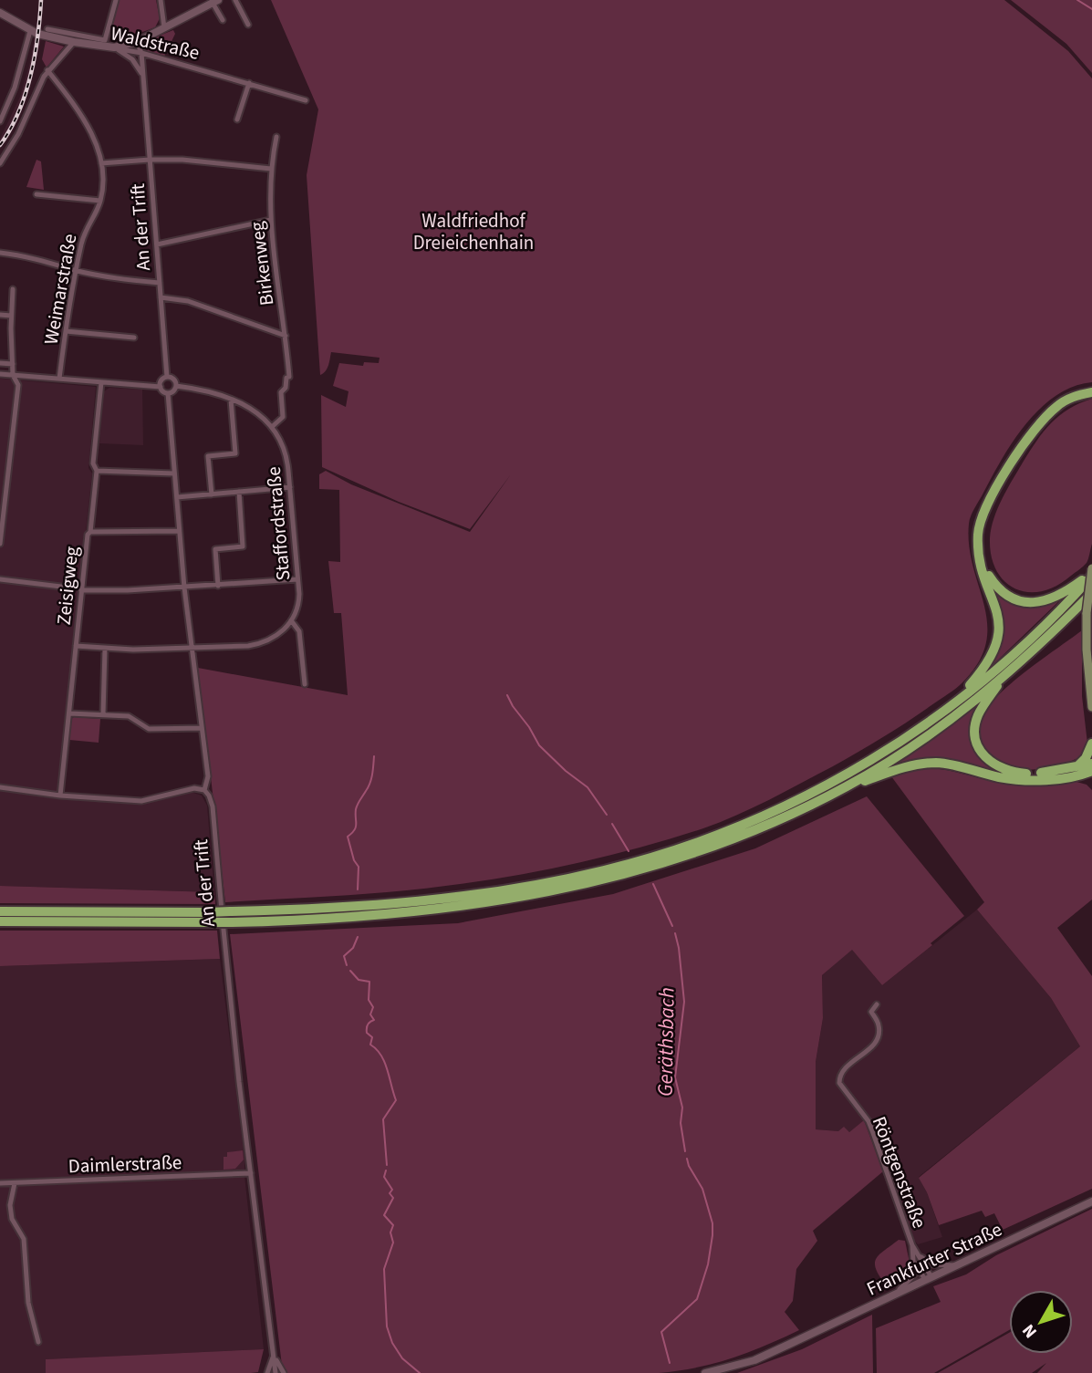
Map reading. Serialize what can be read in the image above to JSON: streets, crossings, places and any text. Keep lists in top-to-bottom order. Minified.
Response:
{"streets":{"main road":["Waldstraße","Frankfurter Straße"],"street":["An der Trift","Birkenweg","Weimarstraße","Staffordstraße","Zeisigweg","Daimlerstraße","Röntgenstraße"]},"crossings":[["Waldstraße","An der Trift"],["An der Trift","Staffordstraße"],["An der Trift","Daimlerstraße"],["Birkenweg","Staffordstraße"],["Röntgenstraße","Frankfurter Straße"]],"water":["Geräthsbach"],"parks":["Waldfriedhof Dreieichenhain"],"north":"bottom left"}
